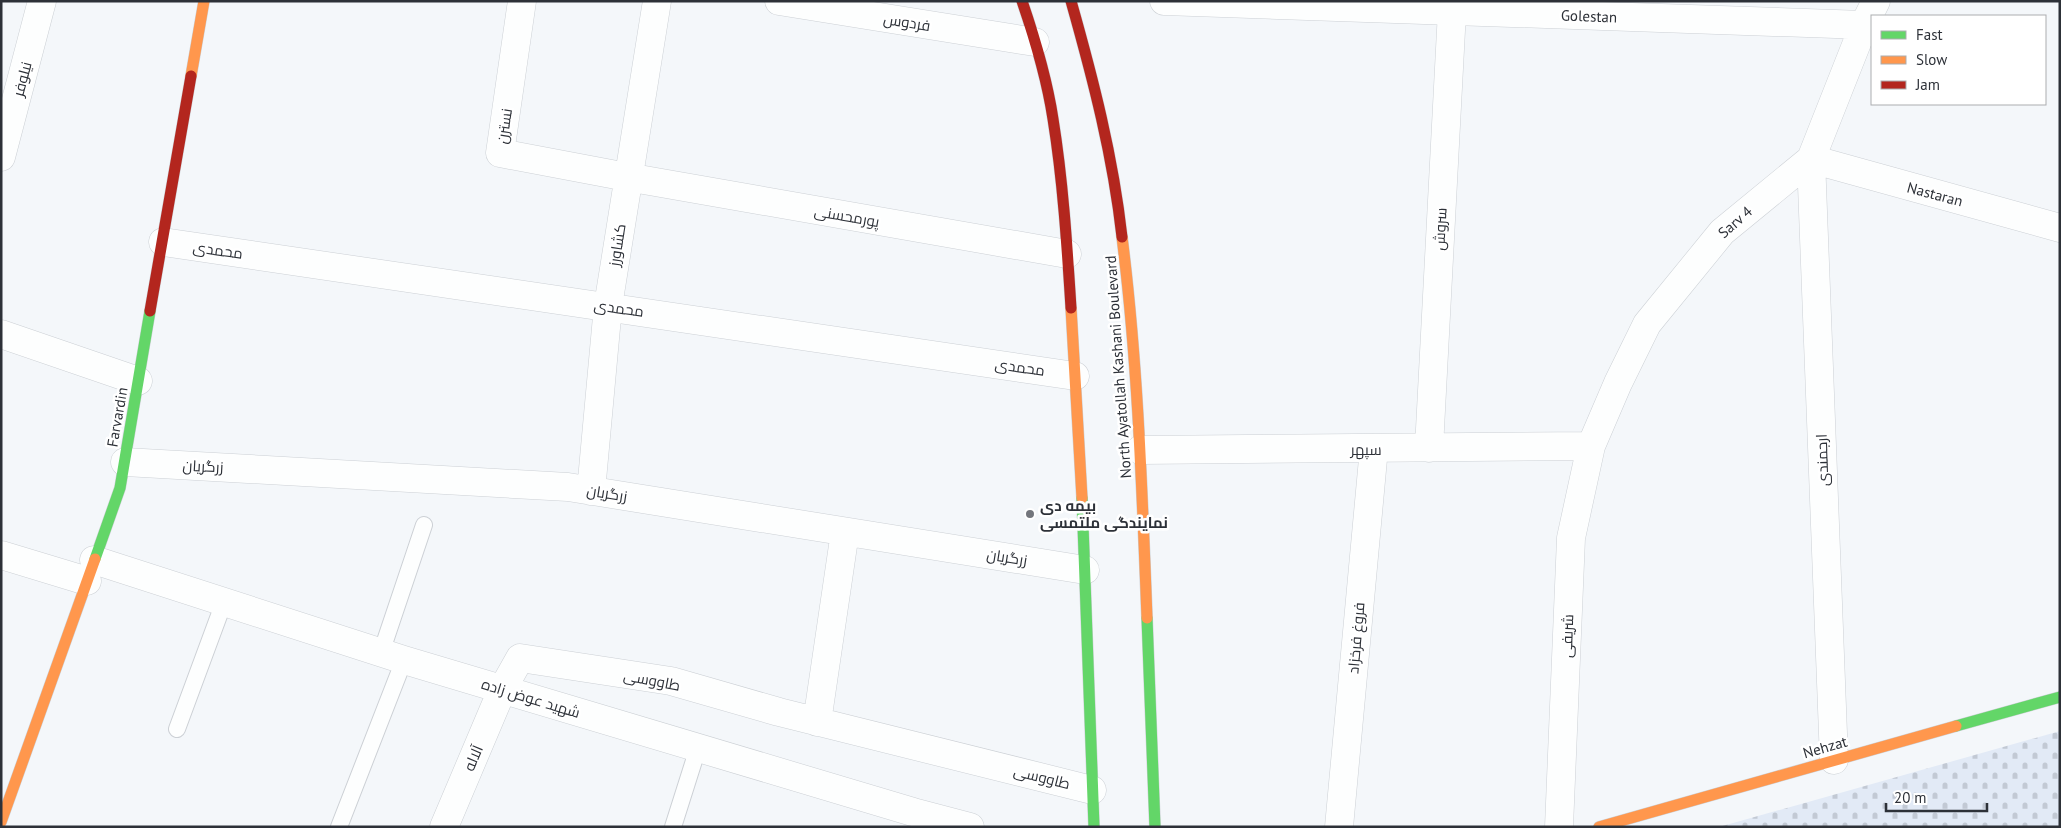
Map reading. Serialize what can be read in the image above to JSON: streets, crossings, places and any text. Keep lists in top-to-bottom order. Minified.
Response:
{"streets":{"main road":["North Ayatollah Kashani Boulevard","Farvardin","Nehzat"],"street":["Golestan","فردوس","نیلوفر","نسترن","Nastaran","پورمحسنی","Sarv 4","سروش","کشاورز","محمدی","سپهر","ارجمندی","زرگریان","شریفی","فروغ فرخزاد","طاووسی","شهید عوض زاده","آلاله"]},"crossings":[["Golestan","Sarv 4"],["Golestan","سروش"],["نسترن","پورمحسنی"],["نسترن","کشاورز"],["Nastaran","Sarv 4"],["Nastaran","ارجمندی"],["پورمحسنی","کشاورز"],["Sarv 4","سپهر"],["Sarv 4","ارجمندی"],["Sarv 4","شریفی"],["سروش","سپهر"],["کشاورز","محمدی"],["کشاورز","زرگریان"],["محمدی","Farvardin"],["North Ayatollah Kashani Boulevard","سپهر"],["Farvardin","زرگریان"],["Farvardin","شهید عوض زاده"],["سپهر","شریفی"],["سپهر","فروغ فرخزاد"],["ارجمندی","Nehzat"],["طاووسی","شهید عوض زاده"],["طاووسی","آلاله"],["شهید عوض زاده","آلاله"]],"places":["بیمه دی نمایندگی ملتمسی"],"legend":["Fast","Slow","Jam"],"scale_bar":"20 m"}
